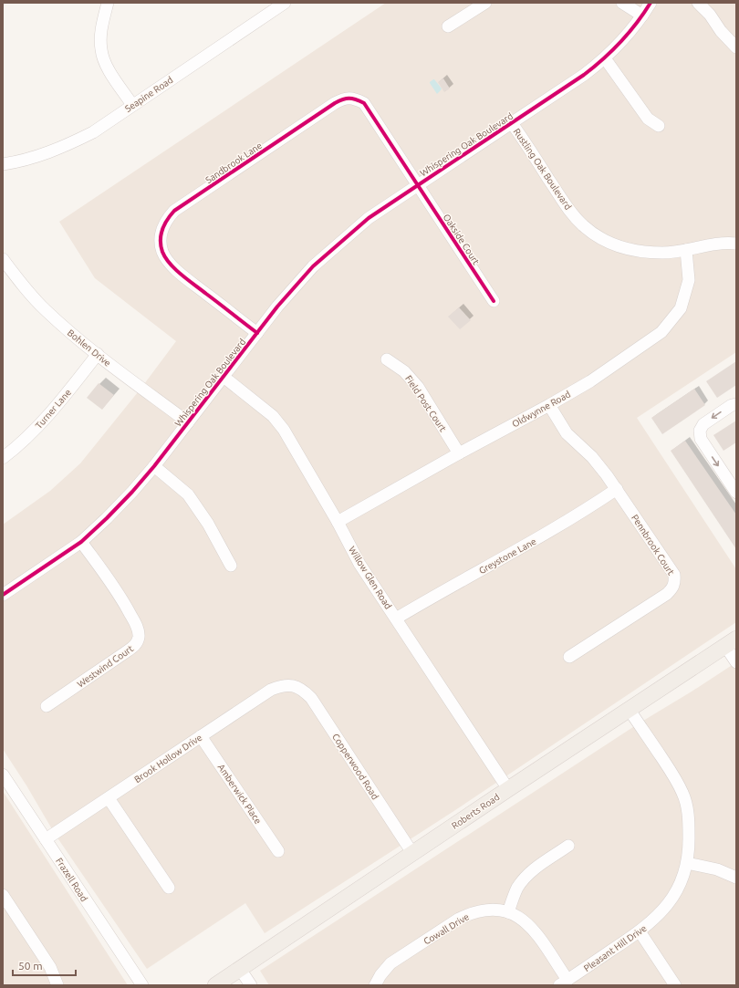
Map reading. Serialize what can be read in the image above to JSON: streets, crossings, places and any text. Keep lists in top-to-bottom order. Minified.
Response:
{"streets":{"main road":["Roberts Road"],"street":["Seapine Road","Whispering Oak Boulevard","Sandbrook Lane","Rustling Oak Boulevard","Oakside Court","Bohlen Drive","Field Post Court","Turner Lane","Oldwynne Road","Pennbrook Court","Greystone Lane","Willow Glen Road","Westwind Court","Brook Hollow Drive","Copperwood Road","Amberwick Place","Frazell Road","Cowall Drive","Pleasant Hill Drive"]},"crossings":[["Whispering Oak Boulevard","Sandbrook Lane"],["Whispering Oak Boulevard","Rustling Oak Boulevard"],["Whispering Oak Boulevard","Oakside Court"],["Whispering Oak Boulevard","Bohlen Drive"],["Whispering Oak Boulevard","Willow Glen Road"],["Whispering Oak Boulevard","Westwind Court"],["Sandbrook Lane","Oakside Court"],["Rustling Oak Boulevard","Oldwynne Road"],["Bohlen Drive","Turner Lane"],["Field Post Court","Oldwynne Road"],["Oldwynne Road","Pennbrook Court"],["Oldwynne Road","Willow Glen Road"],["Pennbrook Court","Greystone Lane"],["Greystone Lane","Willow Glen Road"],["Willow Glen Road","Roberts Road"],["Brook Hollow Drive","Copperwood Road"],["Brook Hollow Drive","Amberwick Place"],["Brook Hollow Drive","Frazell Road"],["Copperwood Road","Roberts Road"],["Roberts Road","Pleasant Hill Drive"],["Cowall Drive","Pleasant Hill Drive"]],"scale_bar":"50 m"}
